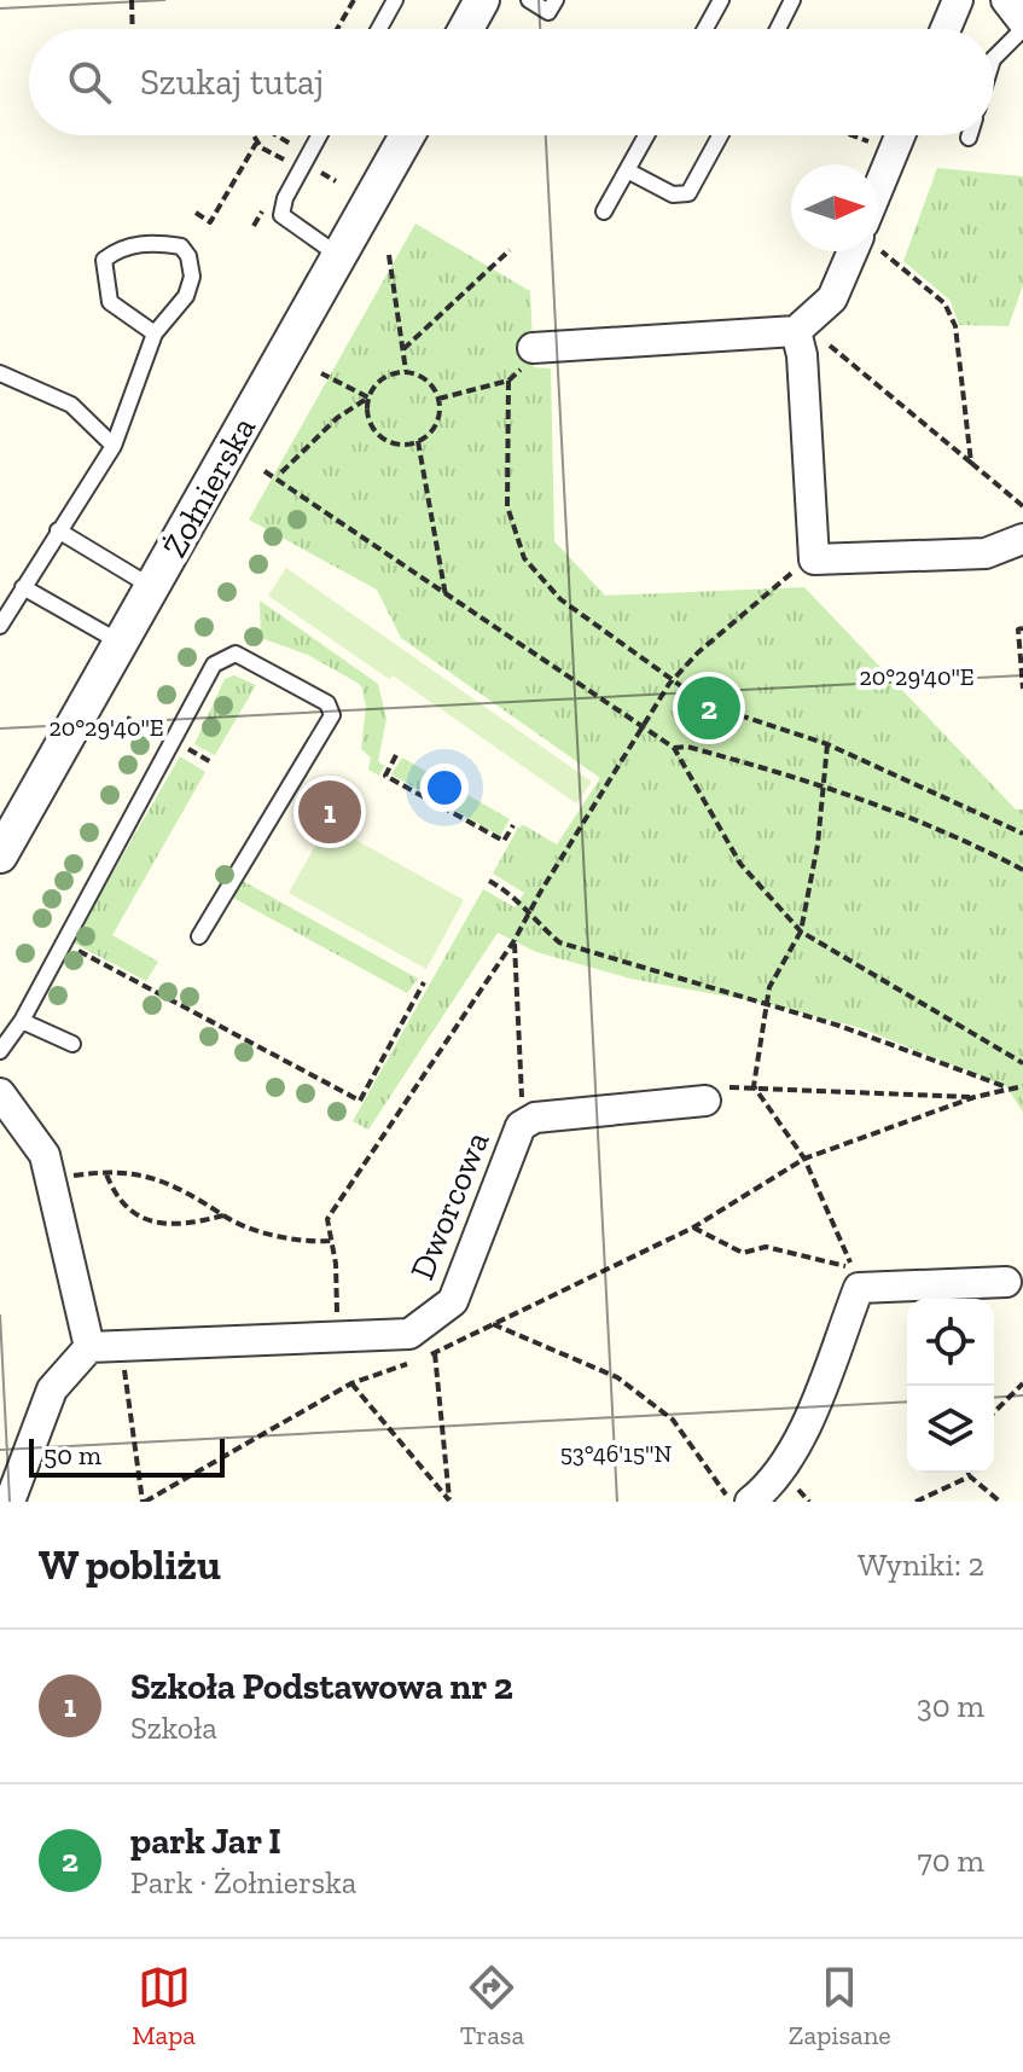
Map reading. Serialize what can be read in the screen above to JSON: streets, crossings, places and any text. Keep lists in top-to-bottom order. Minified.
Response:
{"streets":{"street":["Żołnierska","Dworcowa"]},"scale_bar":"50 m","north":"right","page":{"search":"Szukaj tutaj","pins":["2","1"],"scale":"50 m","heading":["W pobliżu","Wyniki: 2"],"list":[{"mark":"1","name":"Szkoła Podstawowa nr 2","note":"Szkoła","value":"30 m"},{"mark":"2","name":"park Jar I","note":"Park · Żołnierska","value":"70 m"}],"nav":["Mapa","Trasa","Zapisane"]},"coordinates":["20°29'40\"E","53°46'15\"N"]}
